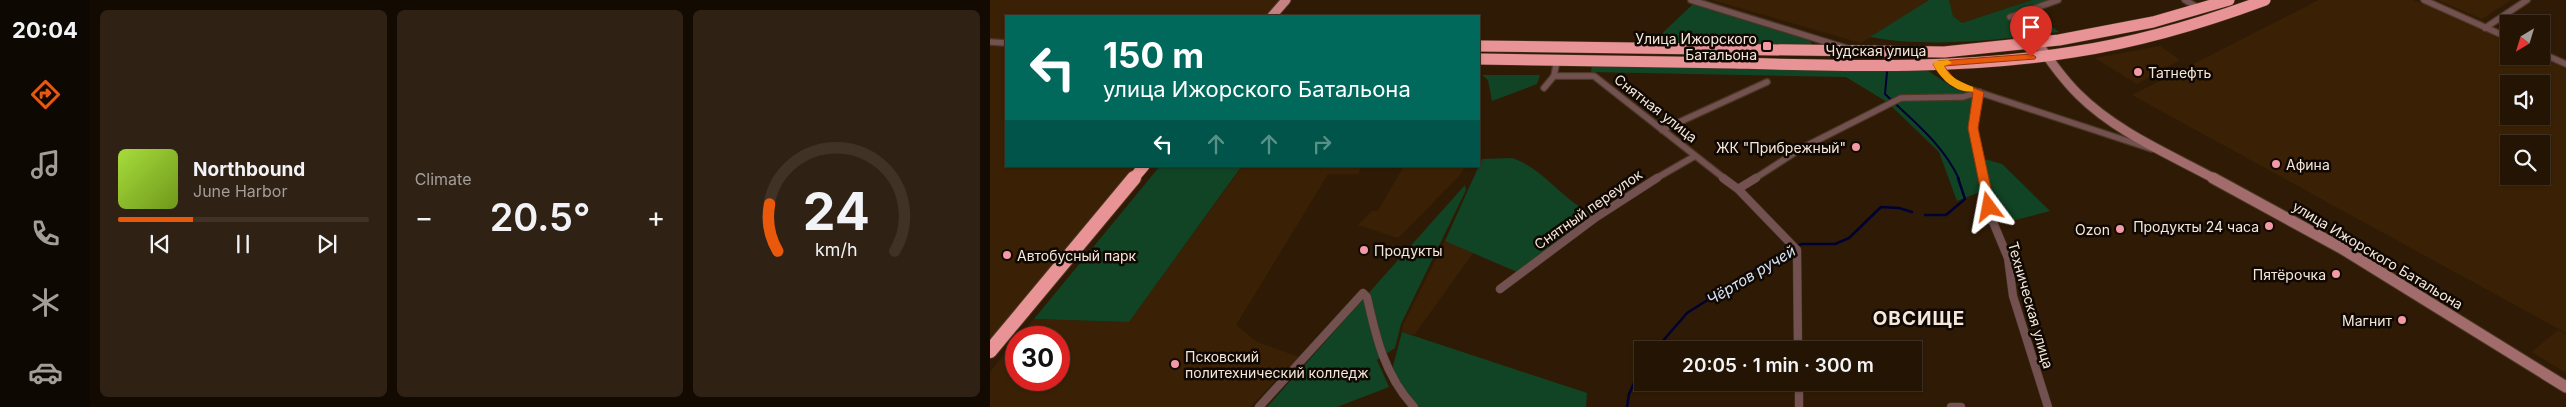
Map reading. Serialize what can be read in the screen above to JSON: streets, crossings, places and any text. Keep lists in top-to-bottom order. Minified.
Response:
{"streets":{"highway":["Чудская улица"],"street":["Снятная улица","Снятный переулок","улица Ижорского Батальона","Техническая улица"]},"crossings":[["Чудская улица","улица Ижорского Батальона"],["Снятная улица","Снятный переулок"],["улица Ижорского Батальона","Техническая улица"]],"districts":["ОВСИЩЕ"],"water":["Чёртов ручей"],"places":{"transit":["Улица Ижорского Батальона"],"other":["Татнефть","ЖК \"Прибрежный\"","Афина","Продукты 24 часа","Ozon","Продукты","Автобусный парк","Пятёрочка","Магнит","Псковский политехнический колледж"]},"north":"bottom left","page":{"tabs":"20:04","tile":"Climate","turn":["150 m","улица Ижорского Батальона"],"song":["Northbound","June Harbor"],"heat":["−","20.5°","+"],"limit":"30","trip":"20:05 · 1 min · 300 m","gauge":["24","km/h"]}}
